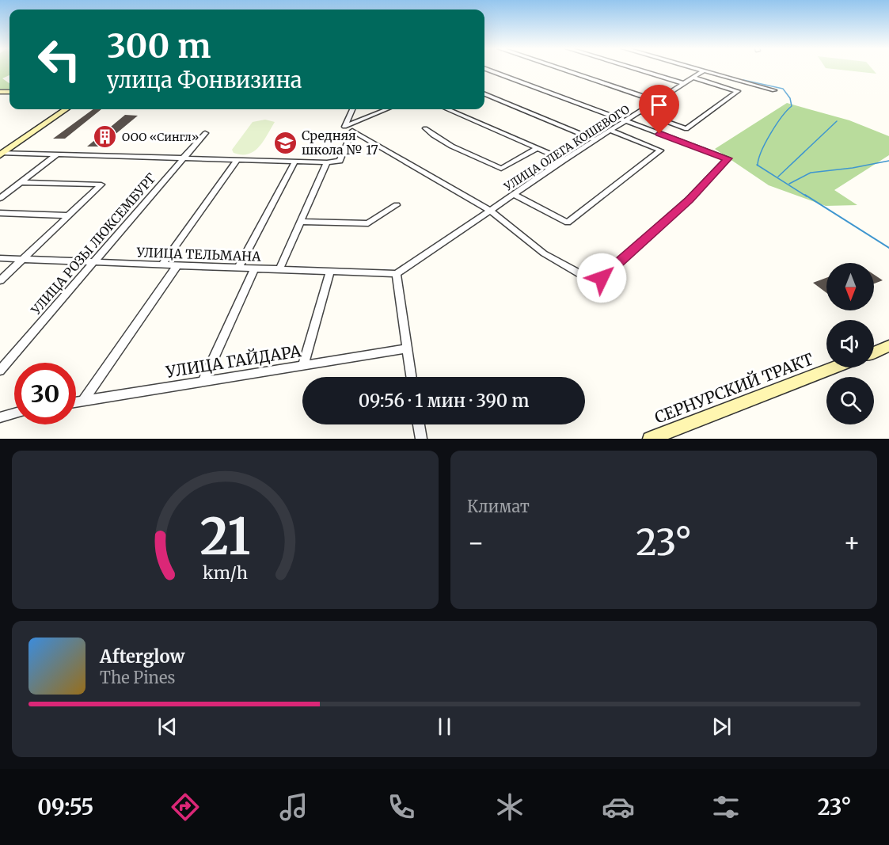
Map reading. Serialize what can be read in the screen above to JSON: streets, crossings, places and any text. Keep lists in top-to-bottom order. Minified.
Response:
{"streets":{"main road":["СЕРНУРСКИЙ ТРАКТ"],"street":["УЛИЦА ОЛЕГА КОШЕВОГО","УЛИЦА РОЗЫ ЛЮКСЕМБУРГ","УЛИЦА ТЕЛЬМАНА","УЛИЦА ГАЙДАРА"]},"crossings":[["УЛИЦА ОЛЕГА КОШЕВОГО","УЛИЦА ТЕЛЬМАНА"],["УЛИЦА РОЗЫ ЛЮКСЕМБУРГ","УЛИЦА ТЕЛЬМАНА"]],"places":{"building":["ООО «Сингл»"],"school or university":["Средняя школа № 17"]},"north":"bottom","page":{"turn":["300 m","улица Фонвизина"],"limit":"30","trip":"09:56 · 1 мин · 390 m","tile":"Климат","heat":["−","23°","+"],"song":["Afterglow","The Pines"],"tabs":["09:55","23°"],"gauge":["21","km/h"]}}
